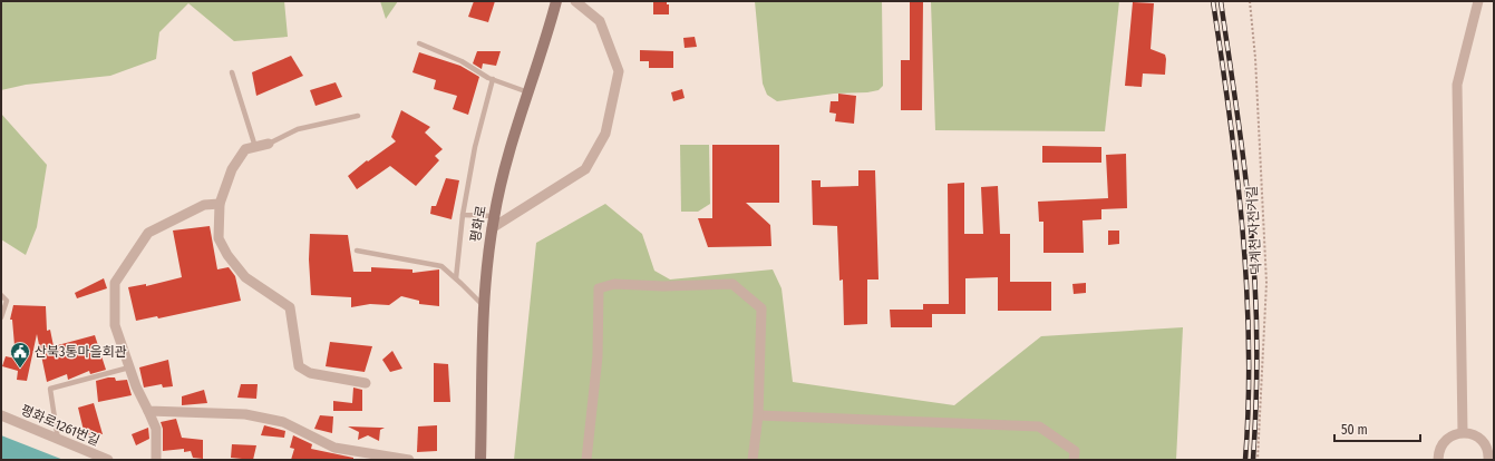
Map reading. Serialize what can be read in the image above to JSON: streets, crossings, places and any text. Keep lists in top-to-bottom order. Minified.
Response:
{"streets":{"main road":["평화로"],"street":["평화로1261번길"],"path":["덕계천 자전거길"]},"places":{"public building":["산북3통마을회관"]},"scale_bar":"50 m"}
